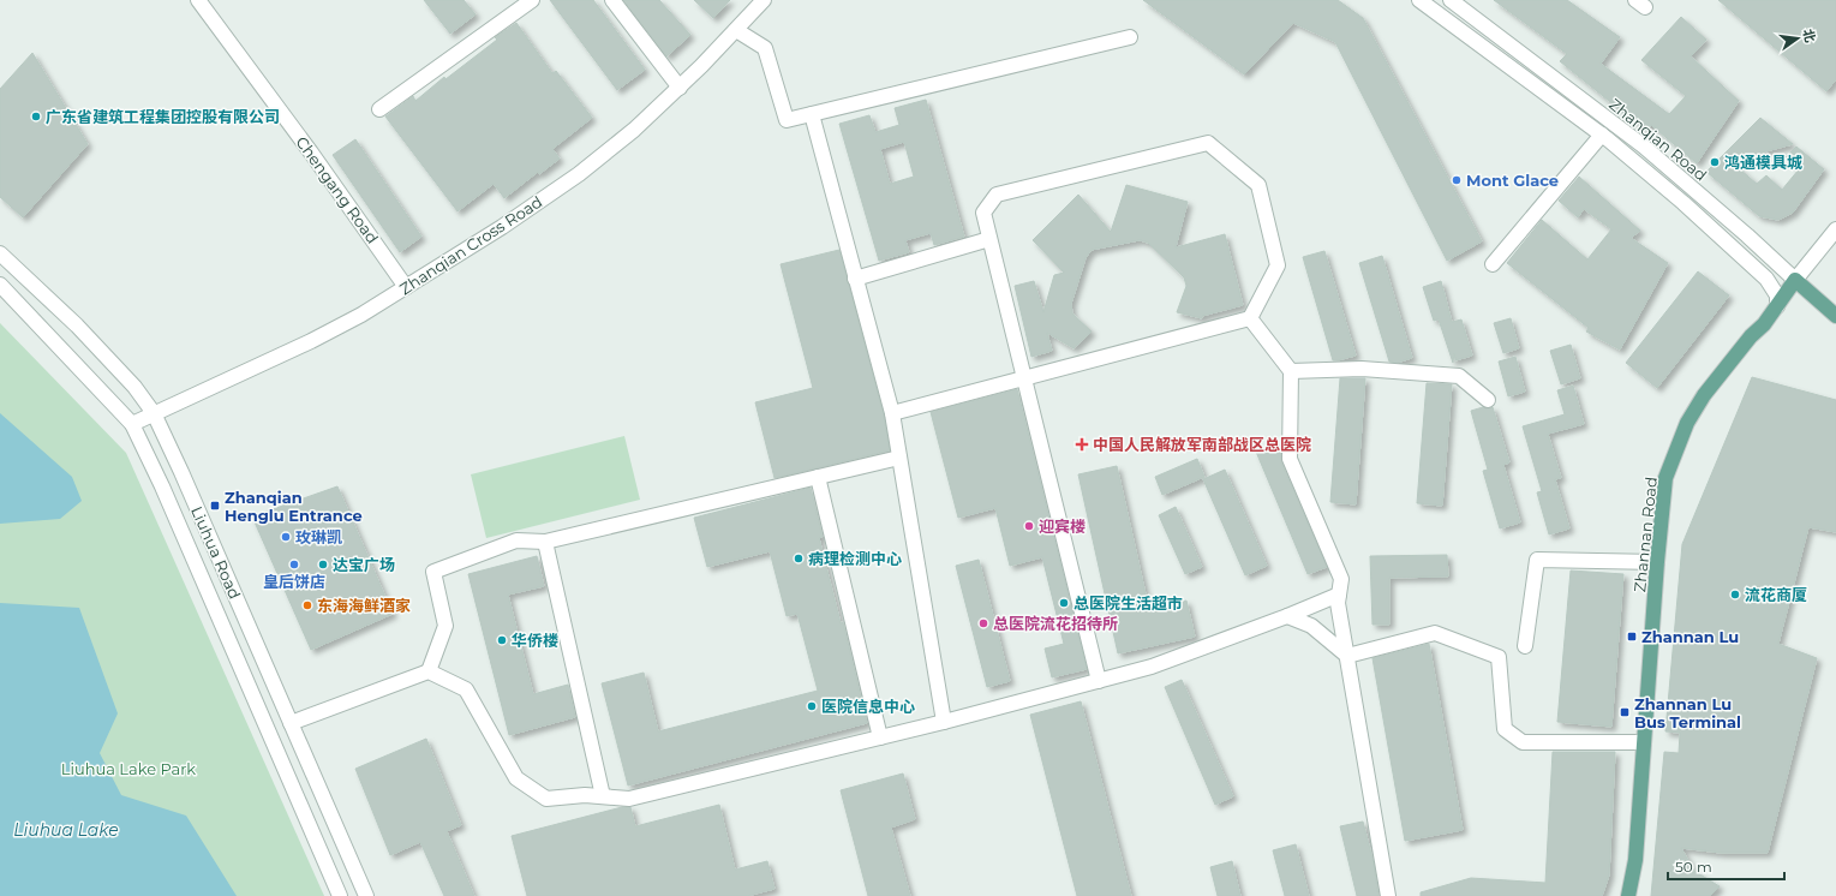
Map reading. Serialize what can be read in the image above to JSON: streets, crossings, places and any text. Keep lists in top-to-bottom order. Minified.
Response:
{"streets":{"main road":["Zhanqian Road","Zhannan Road"],"street":["Chengang Road","Zhanqian Cross Road","Liuhua Road"]},"crossings":[["Zhanqian Road","Zhannan Road"],["Chengang Road","Zhanqian Cross Road"],["Zhanqian Cross Road","Liuhua Road"]],"water":["Liuhua Lake"],"parks":["Liuhua Lake Park"],"places":{"other":["广东省建筑工程集团控股有限公司","鸿通模具城","Mont Glace","迎宾楼","玫琳凯","病理检测中心","皇后饼店","达宝广场","流花商厦","总医院生活超市","东海海鲜酒家","总医院流花招待所","华侨楼","医院信息中心"],"health":["中国人民解放军南部战区总医院"],"transit":["Zhanqian Henglu Entrance","Zhannan Lu","Zhannan Lu Bus Terminal"]},"scale_bar":"50 m","north":"right"}
